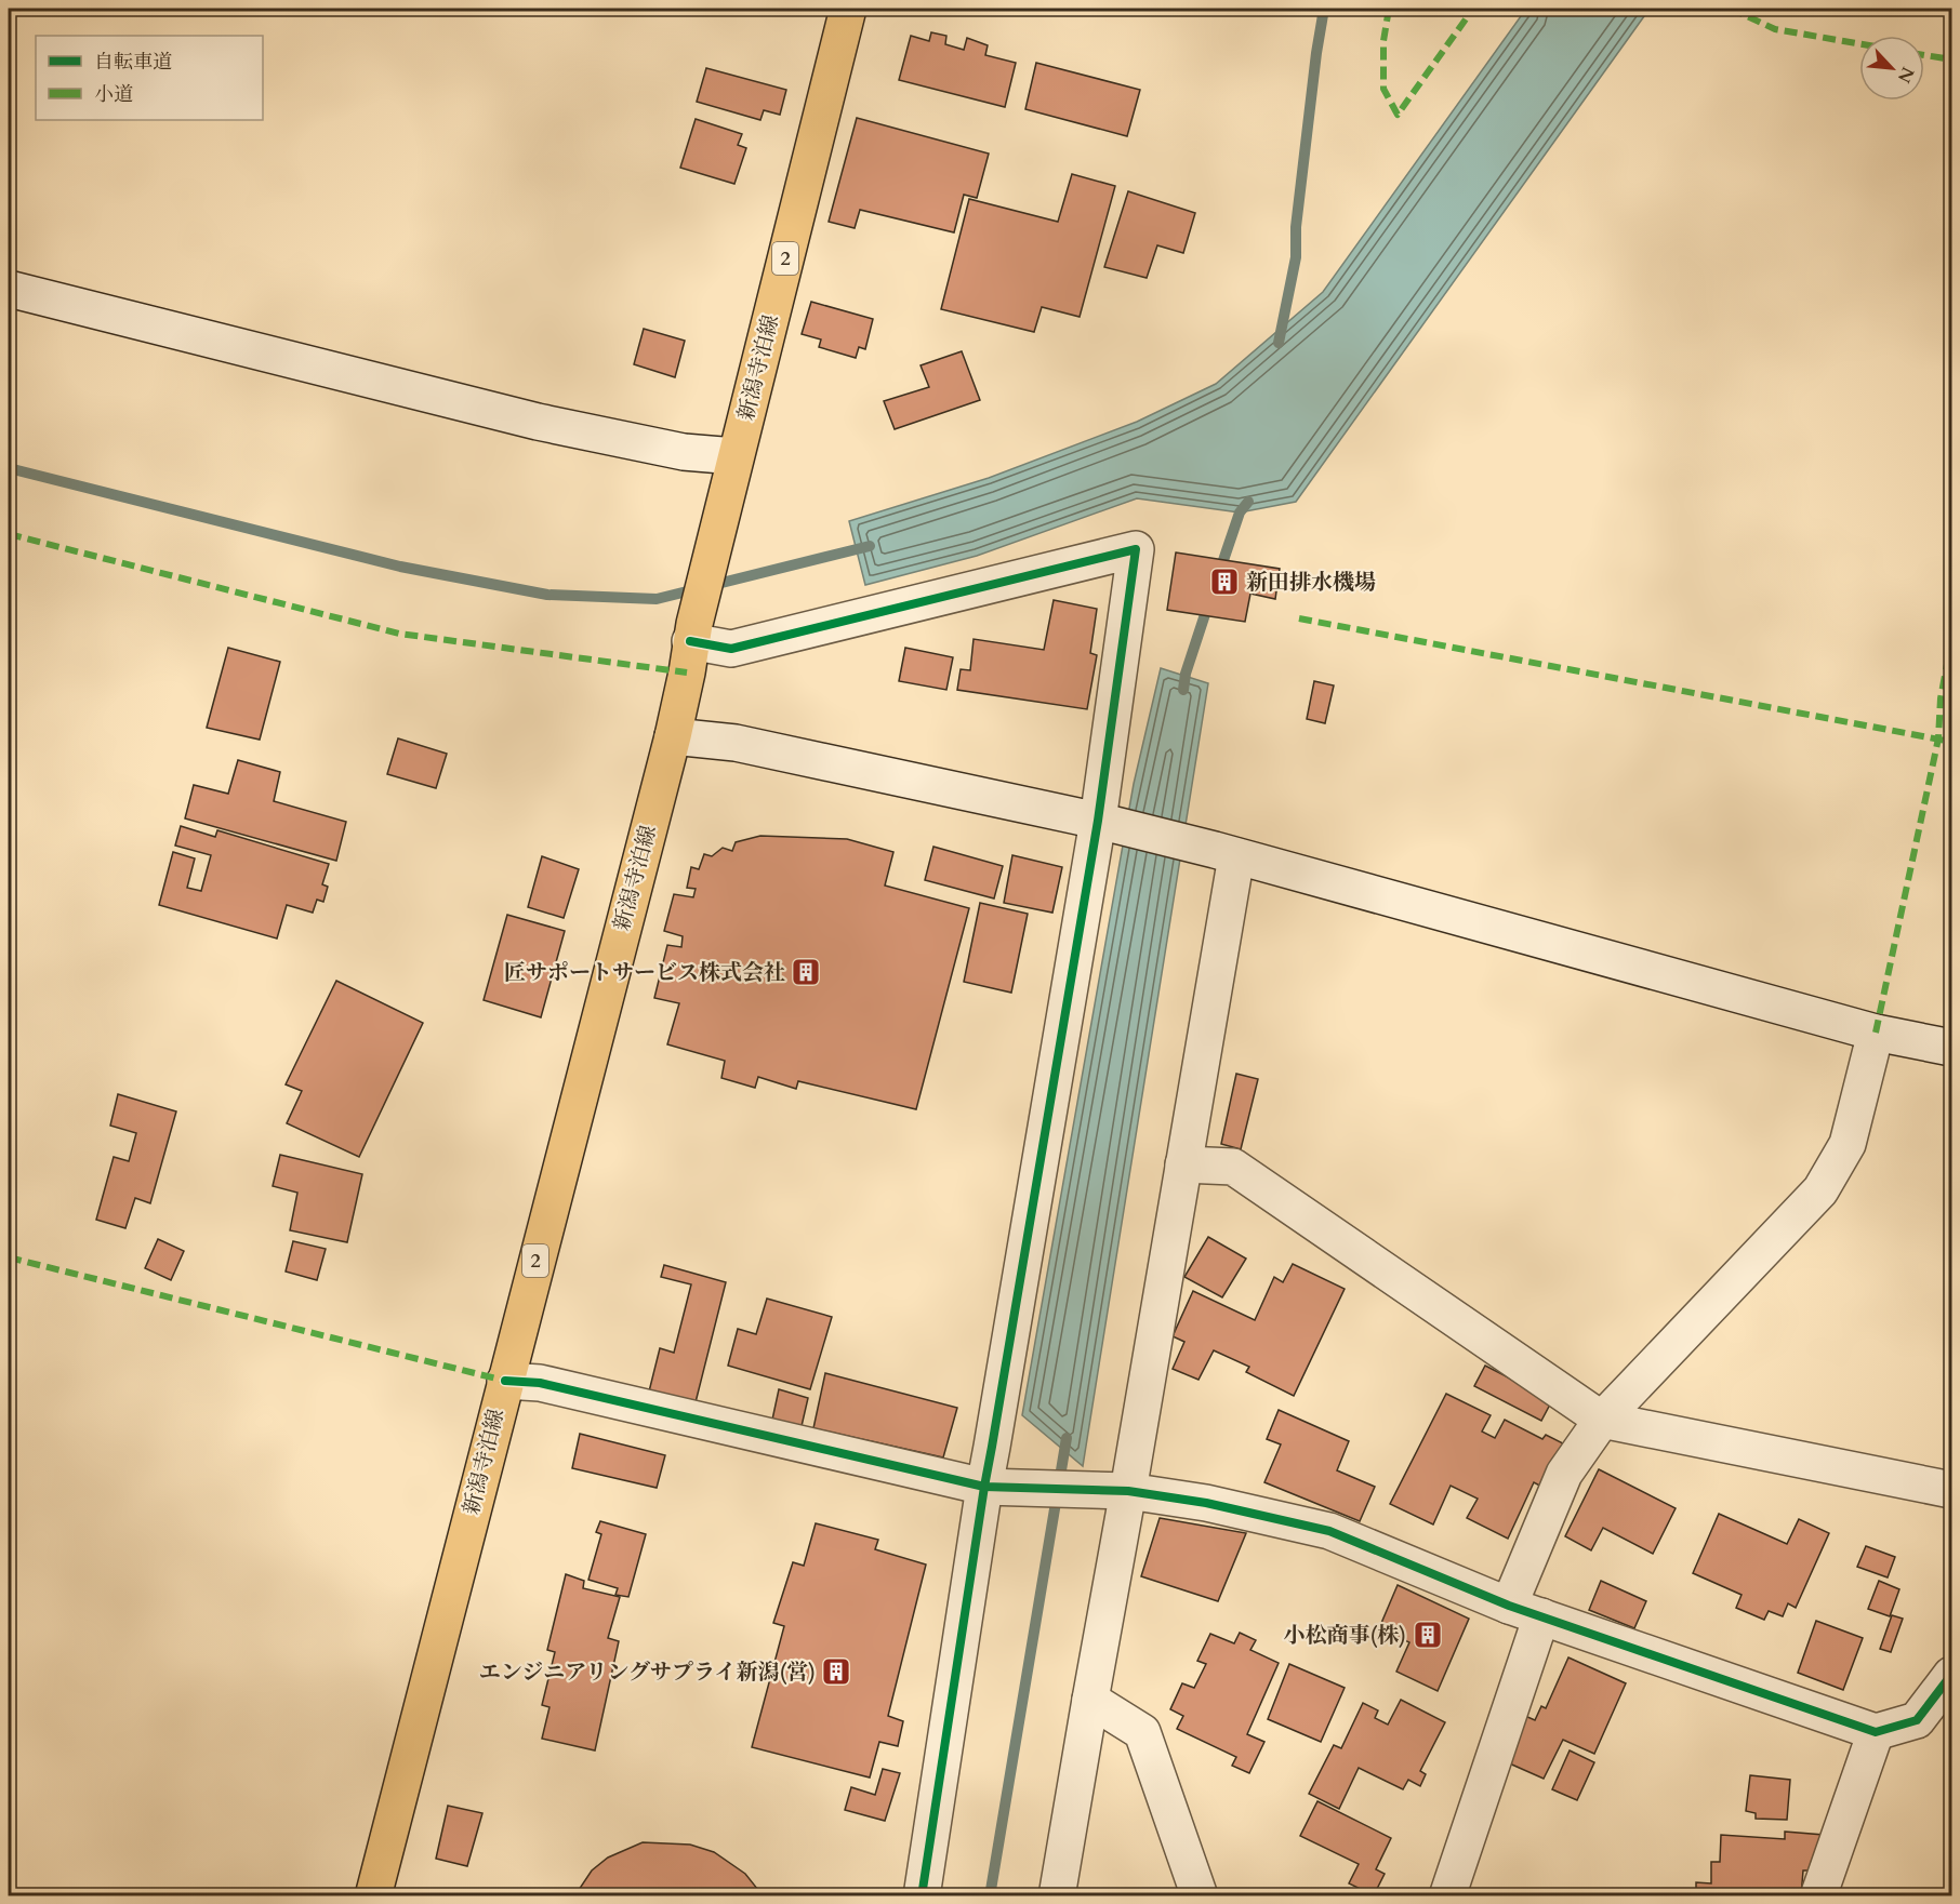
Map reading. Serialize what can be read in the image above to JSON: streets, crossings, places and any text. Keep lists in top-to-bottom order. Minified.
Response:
{"streets":{"main road":["2","新潟寺泊線"]},"places":{"building":["新田排水機場","匠サポートサービス株式会社","小松商事(株)","エンジニアリングサプライ新潟(営)"]},"legend":["自転車道","小道"],"north":"bottom right"}
